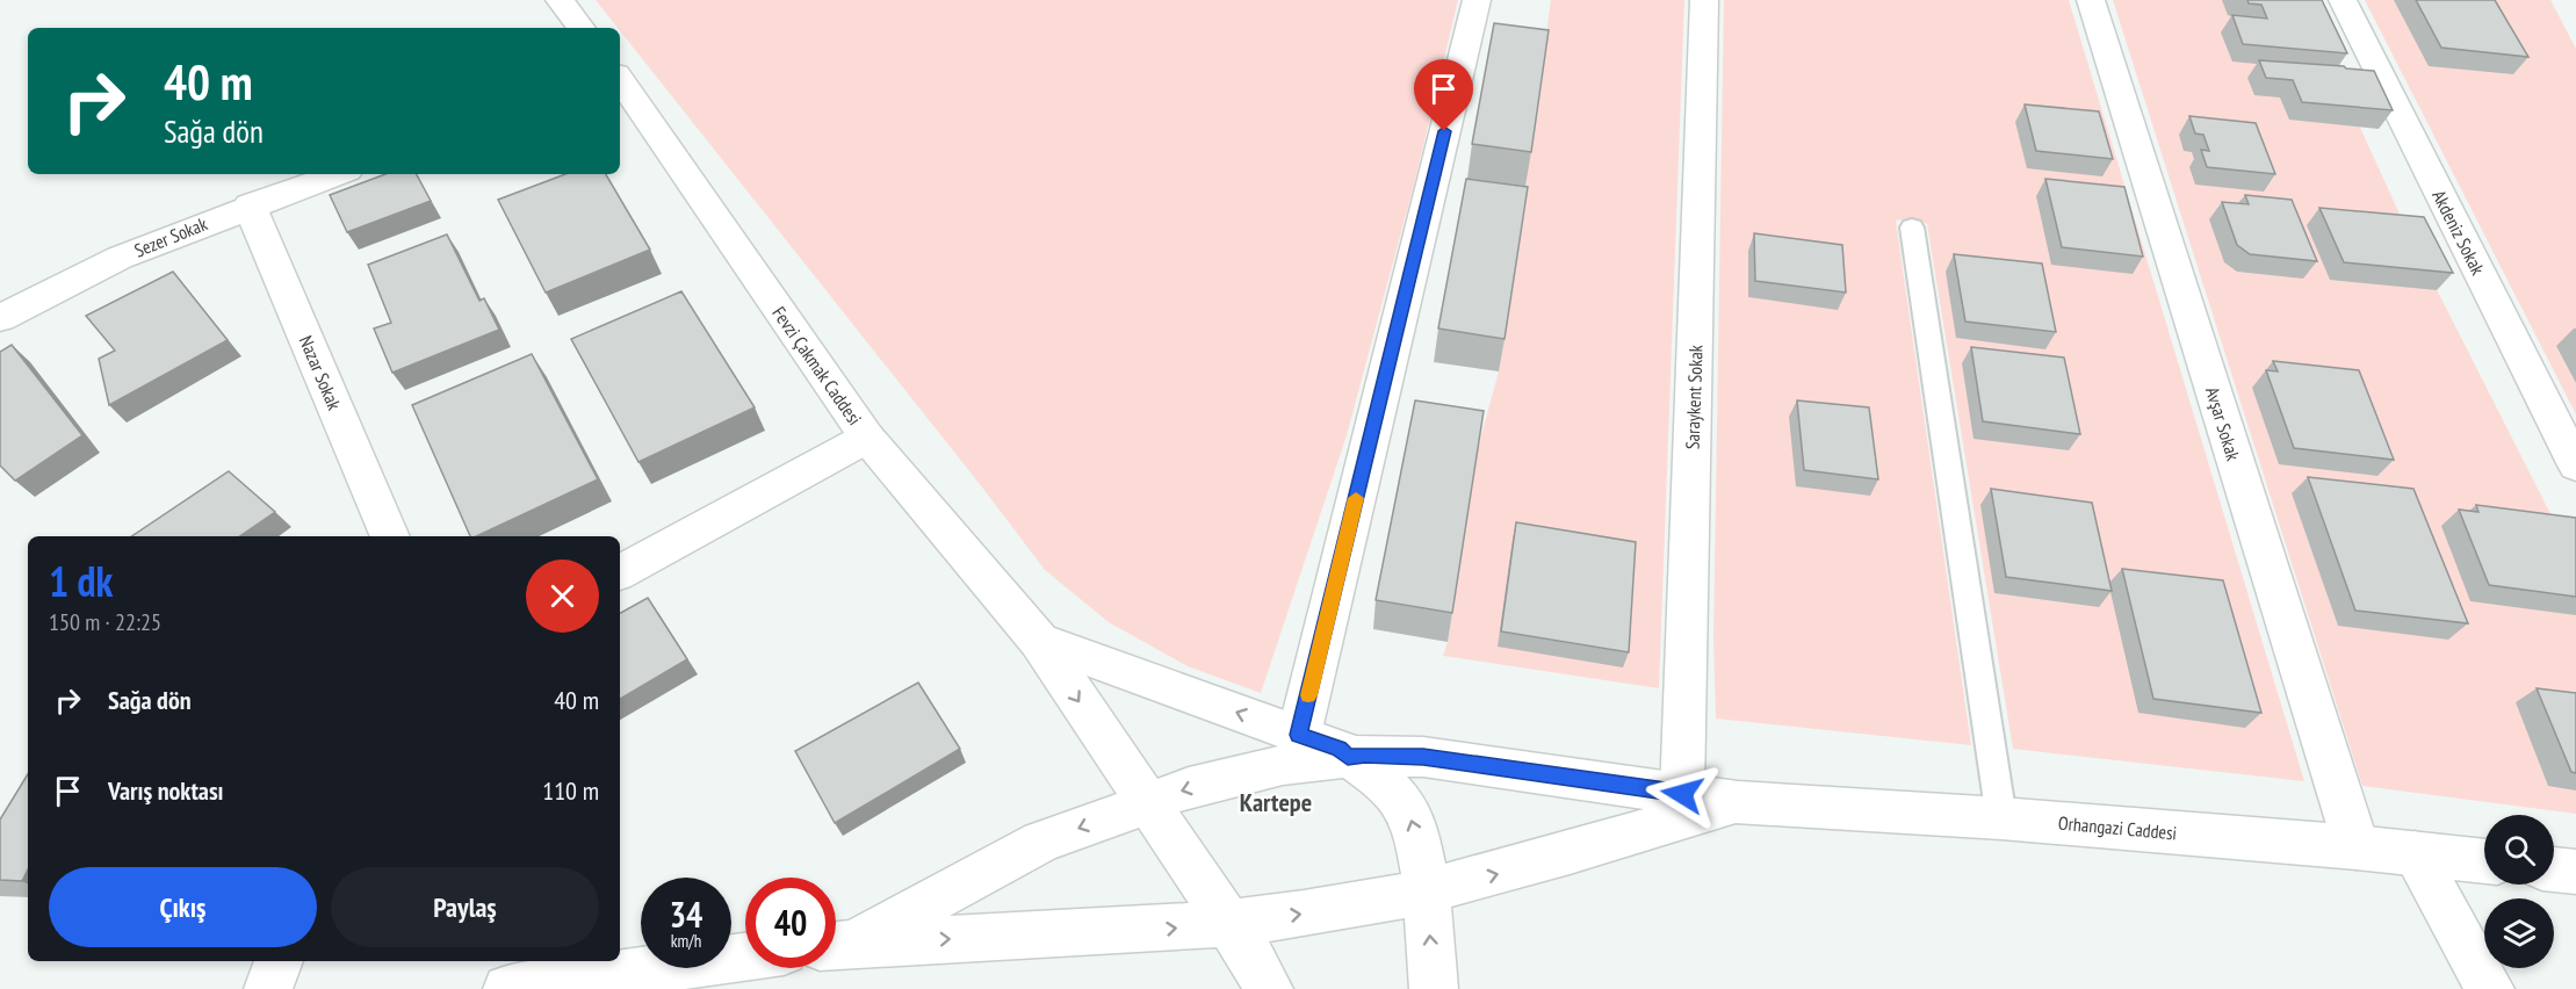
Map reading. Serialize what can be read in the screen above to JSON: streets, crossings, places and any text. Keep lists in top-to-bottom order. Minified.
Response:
{"streets":{"street":["Akdeniz Sokak","Sezer Sokak","Fevzi Çakmak Caddesi","Nazar Sokak","Saraykent Sokak","Avşar Sokak","Orhangazi Caddesi"]},"crossings":[["Sezer Sokak","Nazar Sokak"],["Fevzi Çakmak Caddesi","Orhangazi Caddesi"],["Saraykent Sokak","Orhangazi Caddesi"],["Avşar Sokak","Orhangazi Caddesi"]],"districts":["Kartepe"],"page":{"turn":["40 m","Sağa dön"],"heading":["1 dk","150 m · 22:25"],"list":[{"name":"Sağa dön","value":"40 m"},{"name":"Varış noktası","value":"110 m"}],"buttons":["Çıkış","Paylaş"],"speed":"34 km/h","limit":"40"}}
